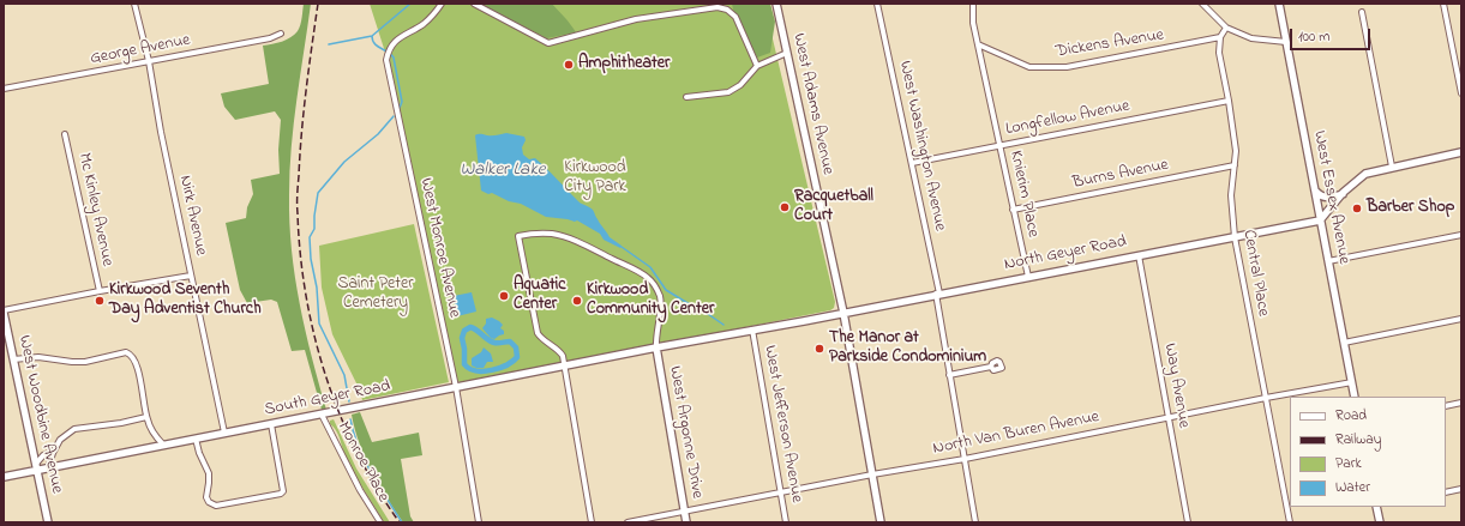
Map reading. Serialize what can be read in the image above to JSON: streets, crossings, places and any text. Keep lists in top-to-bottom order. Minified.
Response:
{"streets":{"street":["Dickens Avenue","George Avenue","West Adams Avenue","Longfellow Avenue","West Washington Avenue","Burns Avenue","Knierim Place","West Essex Avenue","Mc Kinley Avenue","Nirk Avenue","West Monroe Avenue","North Geyer Road","Central Place","Way Avenue","South Geyer Road","West Woodbine Avenue","West Jefferson Avenue","West Argonne Drive","North Van Buren Avenue","Monroe Place"]},"crossings":[["Dickens Avenue","Knierim Place"],["Dickens Avenue","Central Place"],["George Avenue","Nirk Avenue"],["West Adams Avenue","North Geyer Road"],["West Adams Avenue","North Van Buren Avenue"],["Longfellow Avenue","West Washington Avenue"],["Longfellow Avenue","Knierim Place"],["Longfellow Avenue","Central Place"],["West Washington Avenue","North Geyer Road"],["West Washington Avenue","North Van Buren Avenue"],["Burns Avenue","Knierim Place"],["Burns Avenue","Central Place"],["Knierim Place","North Geyer Road"],["West Essex Avenue","North Geyer Road"],["West Essex Avenue","North Van Buren Avenue"],["Nirk Avenue","South Geyer Road"],["West Monroe Avenue","South Geyer Road"],["North Geyer Road","Central Place"],["North Geyer Road","Way Avenue"],["North Geyer Road","South Geyer Road"],["North Geyer Road","West Jefferson Avenue"],["North Geyer Road","West Argonne Drive"],["Central Place","North Van Buren Avenue"],["Way Avenue","North Van Buren Avenue"],["South Geyer Road","West Woodbine Avenue"],["South Geyer Road","West Argonne Drive"],["South Geyer Road","Monroe Place"],["West Jefferson Avenue","North Van Buren Avenue"],["West Argonne Drive","North Van Buren Avenue"]],"water":["Walker Lake"],"parks":["Kirkwood City Park","Saint Peter Cemetery"],"places":["Amphitheater","Racquetball Court","Barber Shop","Aquatic Center","Kirkwood Seventh Day Adventist Church","Kirkwood Community Center","The Manor at Parkside Condominium"],"legend":["Road","Railway","Park","Water"],"scale_bar":"100 m"}
